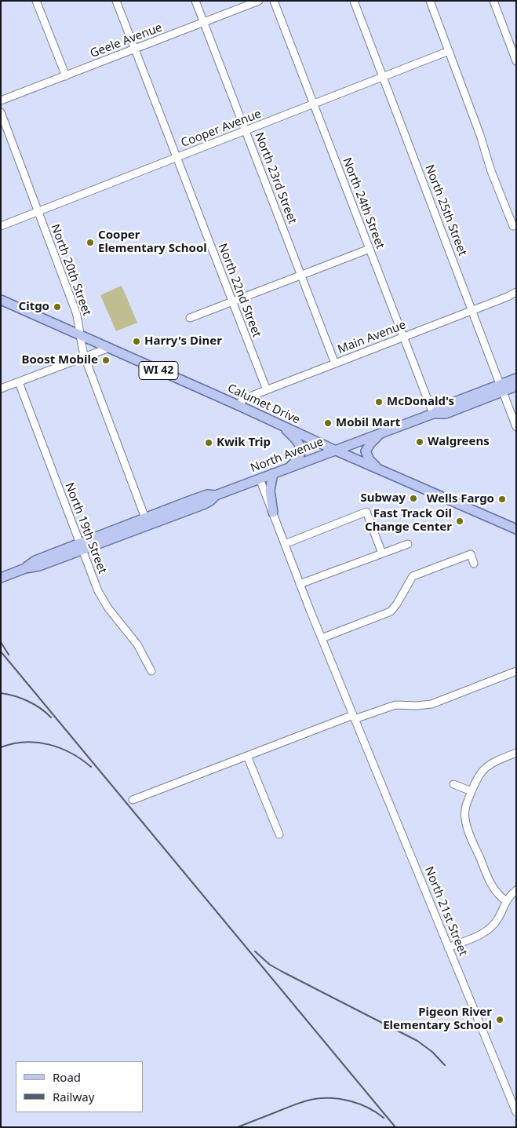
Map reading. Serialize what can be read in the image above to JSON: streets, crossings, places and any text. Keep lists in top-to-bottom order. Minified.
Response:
{"streets":{"main road":["WI 42","Calumet Drive","North Avenue"],"street":["Geele Avenue","Cooper Avenue","North 23rd Street","North 24th Street","North 25th Street","North 20th Street","North 22nd Street","Main Avenue","North 19th Street","North 21st Street"]},"crossings":[["Geele Avenue","North 23rd Street"],["Geele Avenue","North 22nd Street"],["Cooper Avenue","North 23rd Street"],["Cooper Avenue","North 24th Street"],["Cooper Avenue","North 25th Street"],["Cooper Avenue","North 20th Street"],["Cooper Avenue","North 22nd Street"],["North 23rd Street","Main Avenue"],["North 24th Street","Main Avenue"],["North 24th Street","North Avenue"],["North 25th Street","Main Avenue"],["North 25th Street","North Avenue"],["North 20th Street","Calumet Drive"],["North 20th Street","North Avenue"],["North 22nd Street","Main Avenue"],["Main Avenue","Calumet Drive"],["Calumet Drive","North Avenue"],["North Avenue","North 19th Street"],["North Avenue","North 21st Street"]],"places":["Cooper Elementary School","Citgo","Harry's Diner","Boost Mobile","McDonald's","Mobil Mart","Walgreens","Kwik Trip","Subway","Wells Fargo","Fast Track Oil Change Center","Pigeon River Elementary School"],"legend":["Road","Railway"]}
